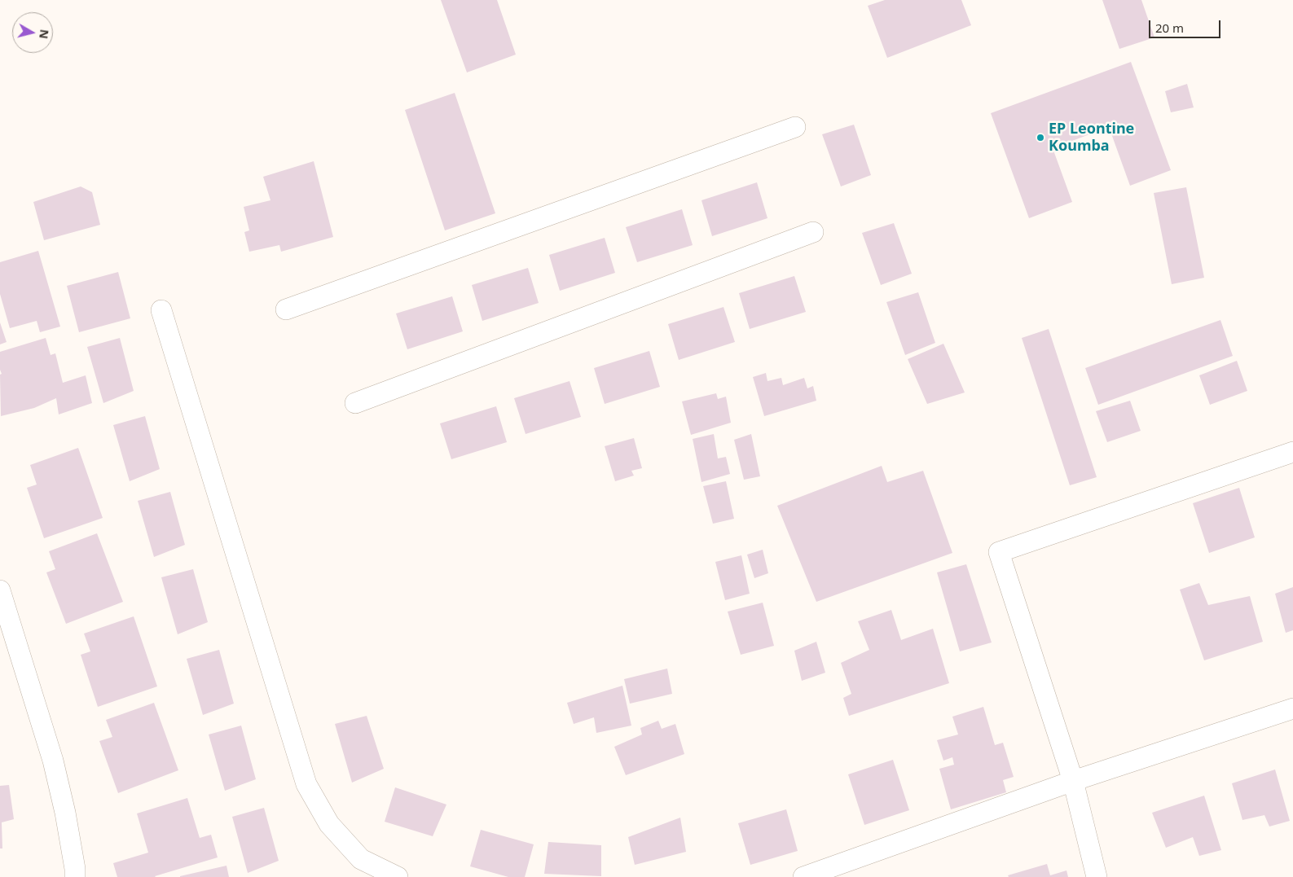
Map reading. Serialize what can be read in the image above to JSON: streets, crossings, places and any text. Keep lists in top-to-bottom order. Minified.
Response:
{"places":["EP Leontine Koumba"],"scale_bar":"20 m","north":"right"}
